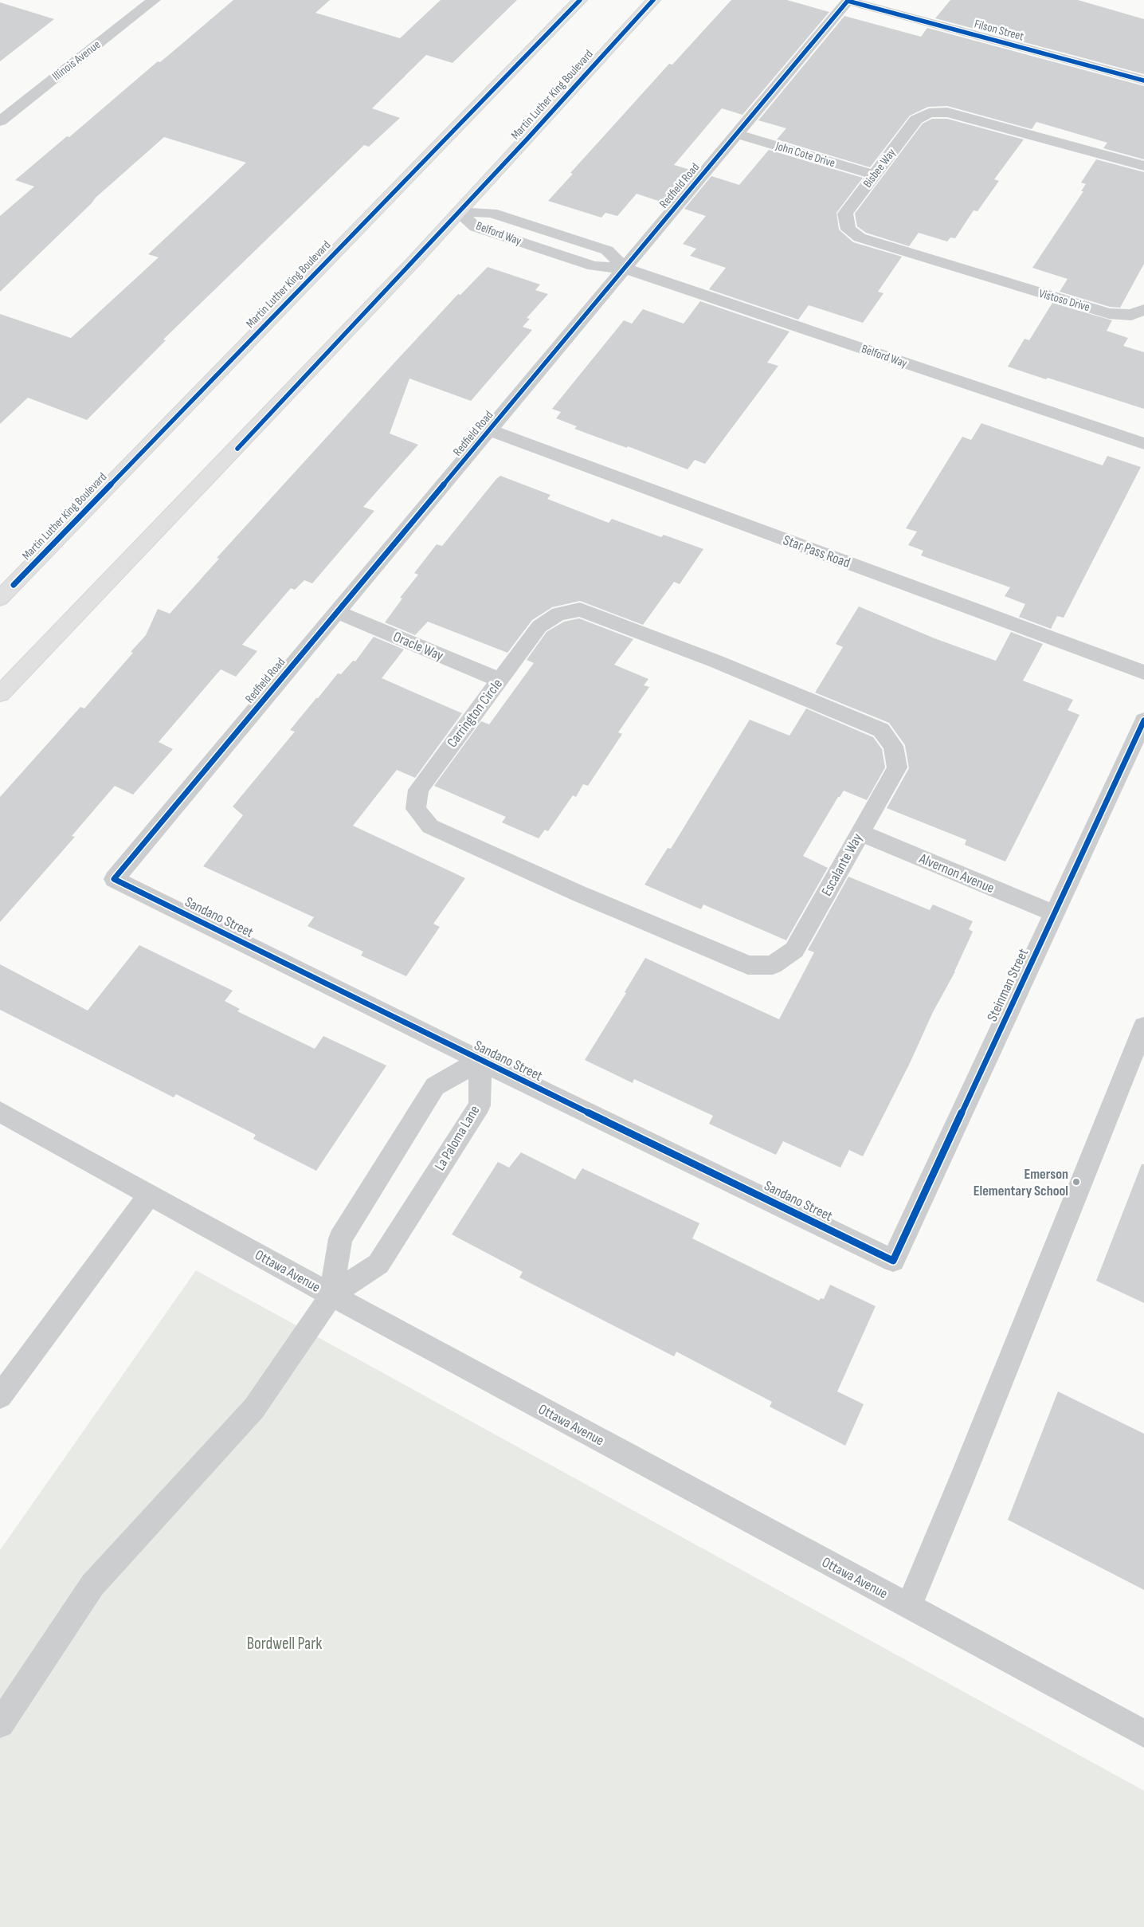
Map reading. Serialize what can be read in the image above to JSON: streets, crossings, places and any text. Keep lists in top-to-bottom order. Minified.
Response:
{"streets":{"main road":["Martin Luther King Boulevard"],"street":["Filson Street","Illinois Avenue","John Cote Drive","Bisbee Way","Redfield Road","Belford Way","Vistoso Drive","Star Pass Road","Oracle Way","Carrington Circle","Escalante Way","Alvernon Avenue","Sandano Street","Steinman Street","La Paloma Lane","Ottawa Avenue"]},"crossings":[["Filson Street","Redfield Road"],["Martin Luther King Boulevard","Belford Way"],["John Cote Drive","Bisbee Way"],["John Cote Drive","Redfield Road"],["Bisbee Way","Vistoso Drive"],["Redfield Road","Belford Way"],["Redfield Road","Star Pass Road"],["Redfield Road","Oracle Way"],["Redfield Road","Sandano Street"],["Oracle Way","Carrington Circle"],["Carrington Circle","Escalante Way"],["Escalante Way","Alvernon Avenue"],["Alvernon Avenue","Steinman Street"],["Sandano Street","Steinman Street"],["Sandano Street","La Paloma Lane"],["La Paloma Lane","Ottawa Avenue"]],"parks":["Bordwell Park"],"places":["Emerson Elementary School"]}
